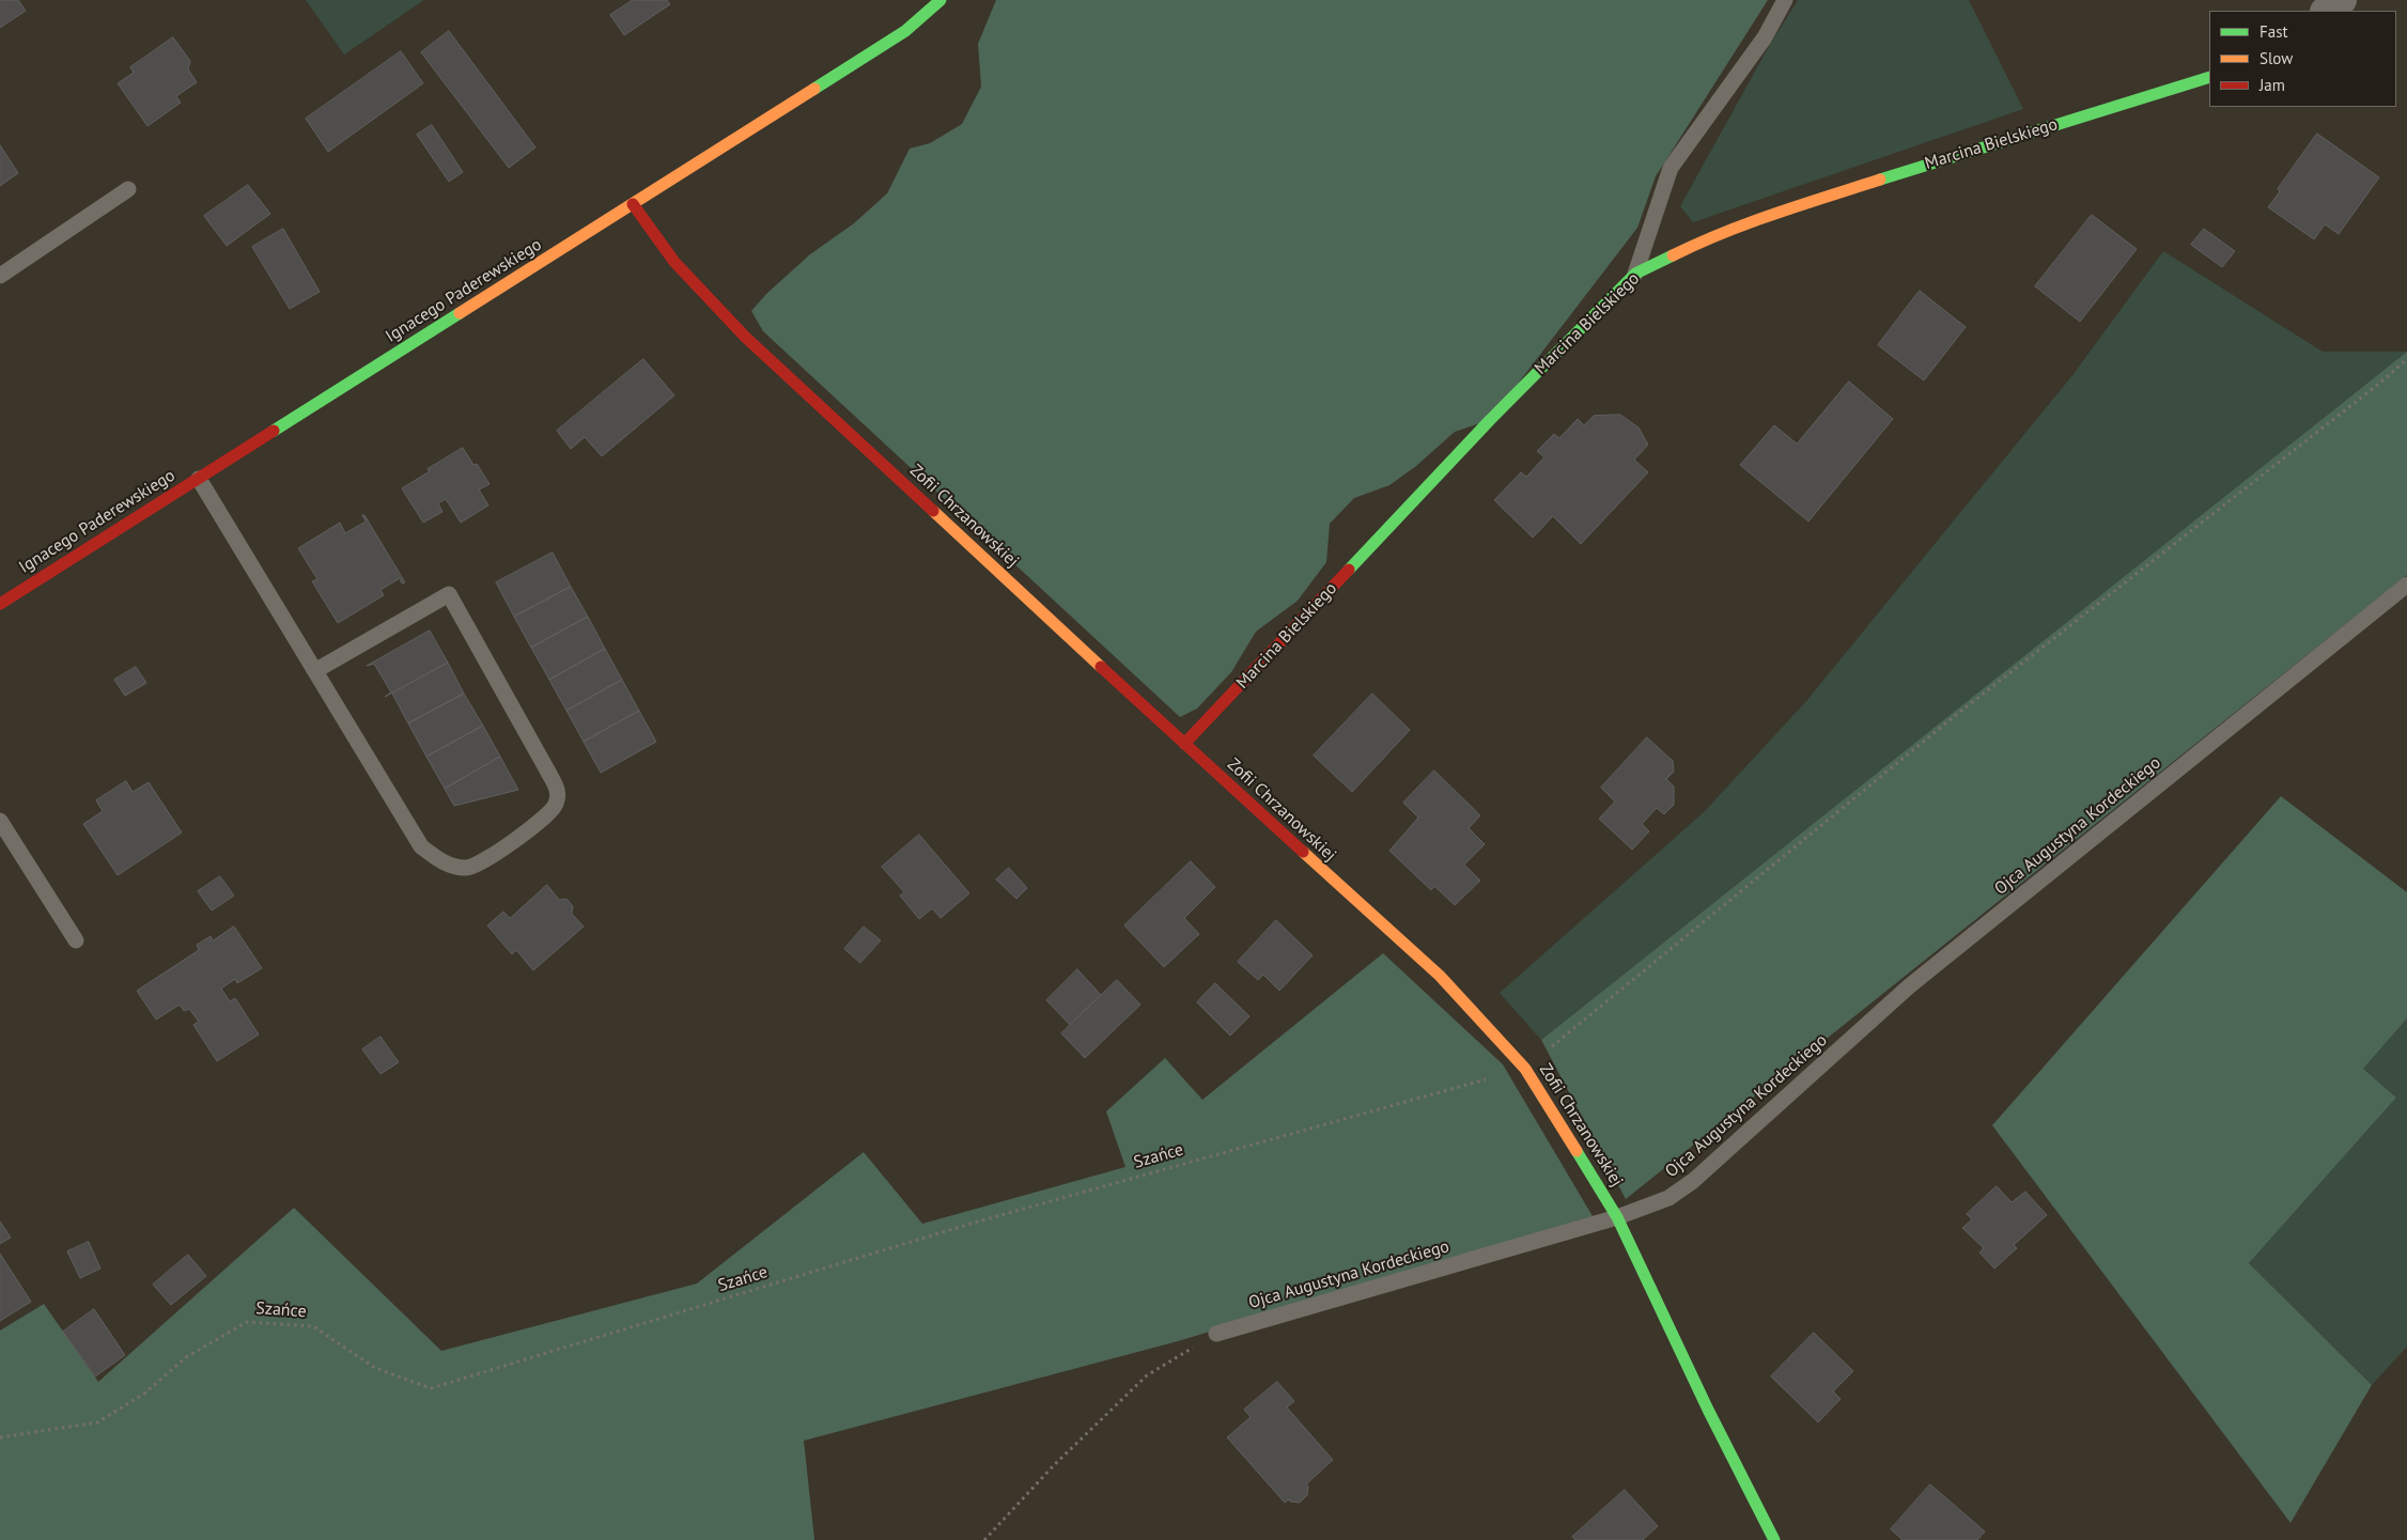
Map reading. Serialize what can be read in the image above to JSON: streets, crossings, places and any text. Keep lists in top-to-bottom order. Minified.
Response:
{"streets":{"street":["Marcina Bielskiego","Ignacego Paderewskiego","Zofii Chrzanowskiej"],"lane":["Ojca Augustyna Kordeckiego"],"path":["Szańce"]},"crossings":[["Marcina Bielskiego","Zofii Chrzanowskiej"],["Ignacego Paderewskiego","Zofii Chrzanowskiej"],["Zofii Chrzanowskiej","Ojca Augustyna Kordeckiego"],["Zofii Chrzanowskiej","Szańce"]],"legend":["Fast","Slow","Jam"]}
